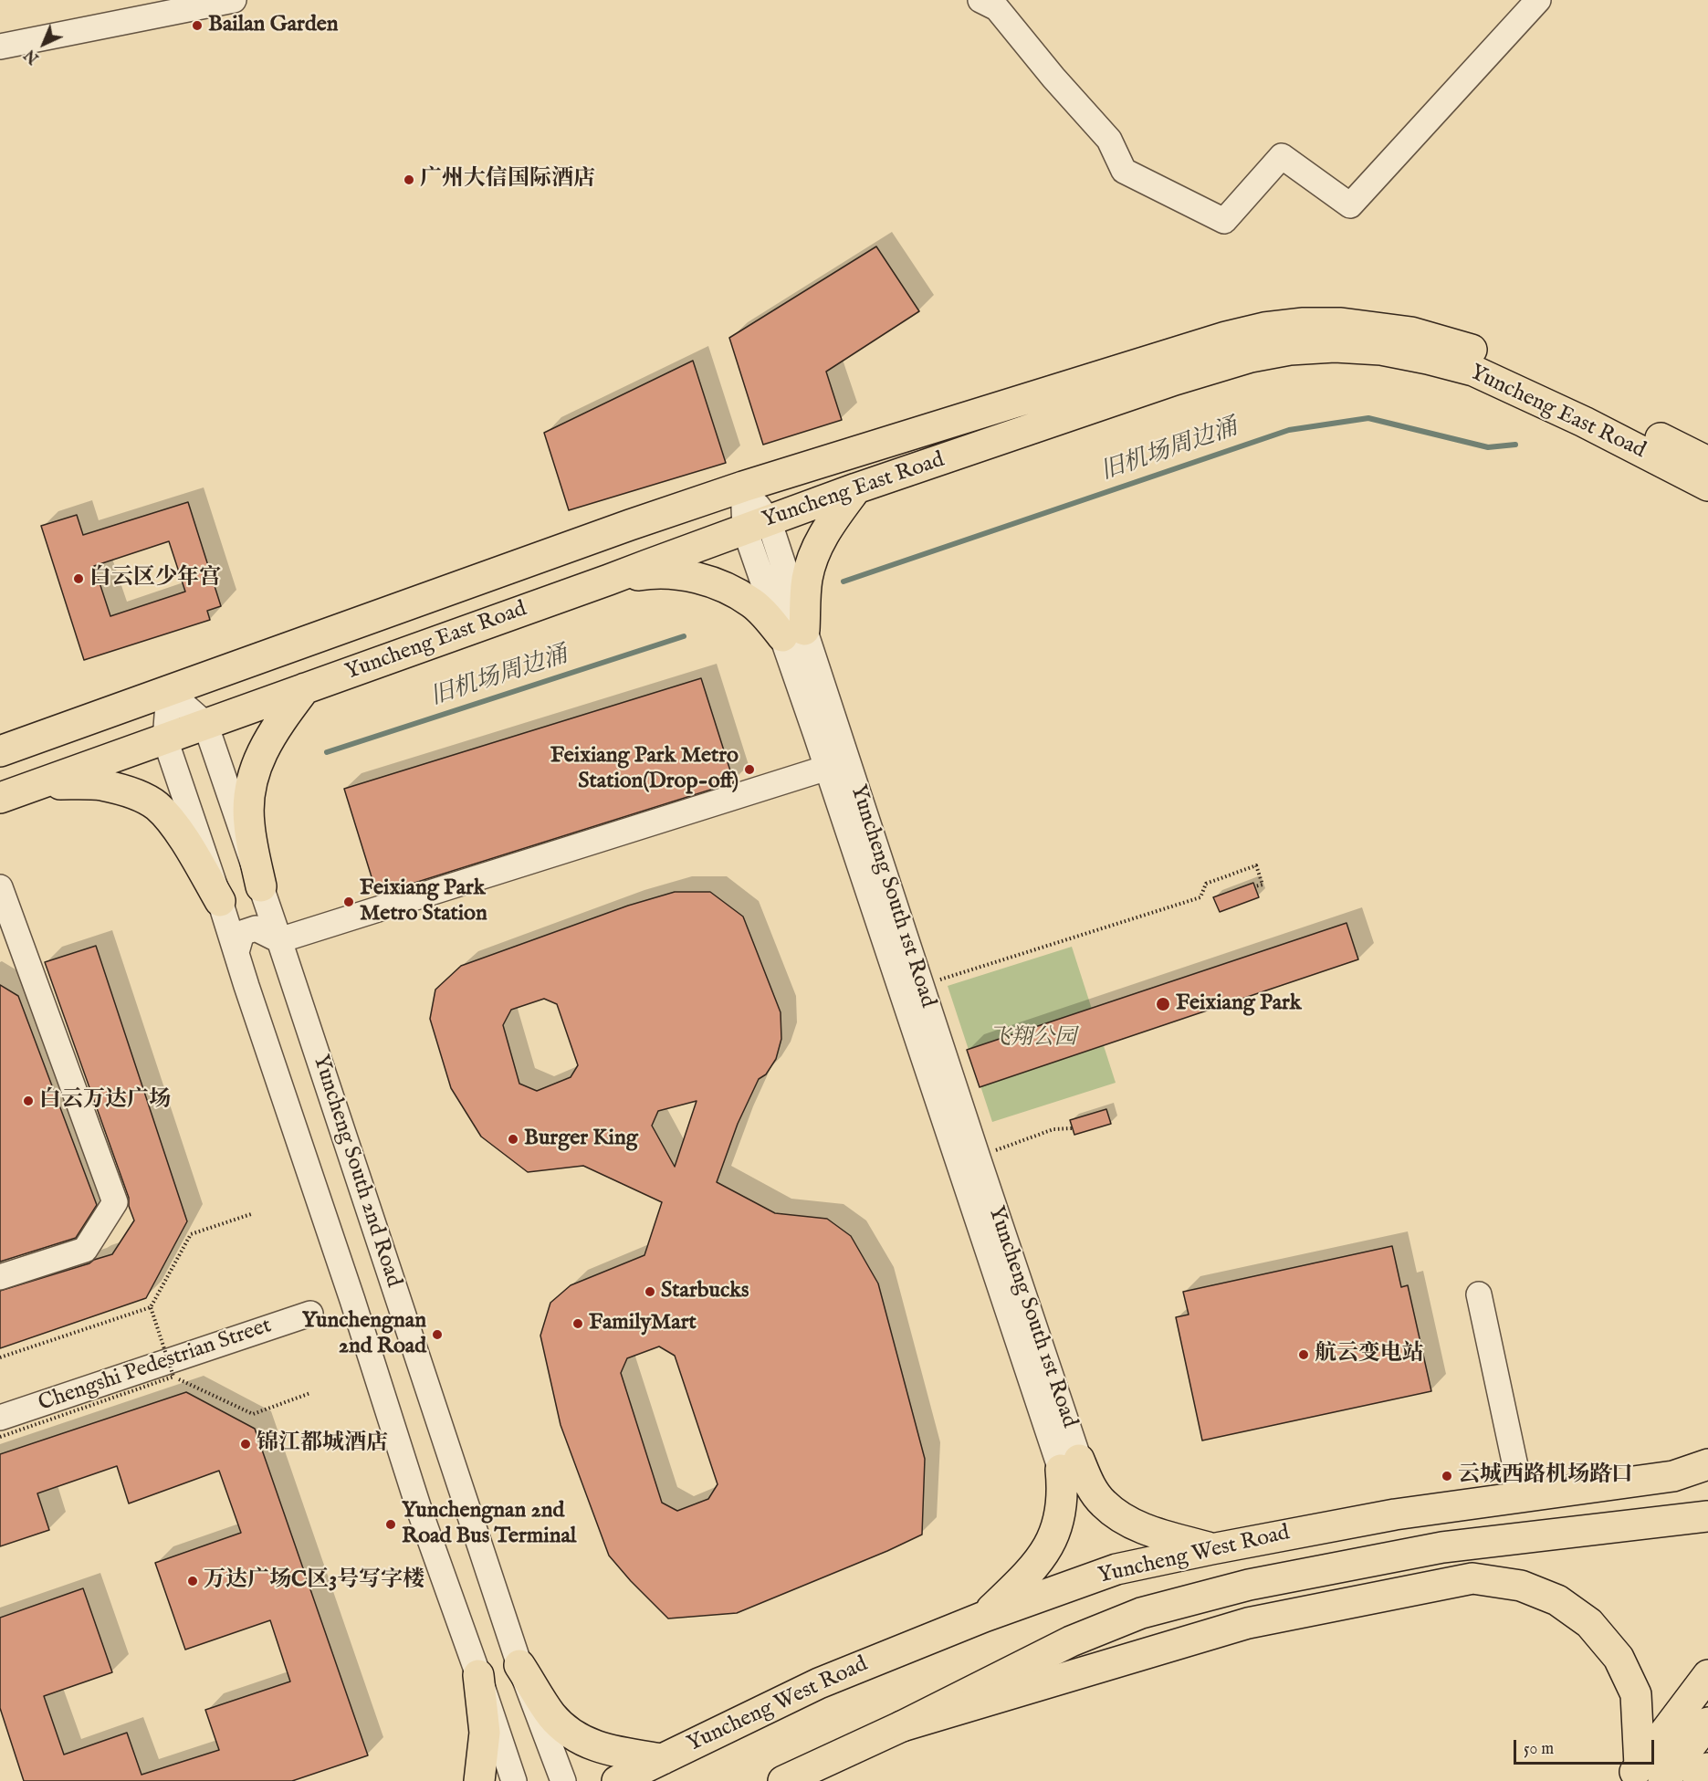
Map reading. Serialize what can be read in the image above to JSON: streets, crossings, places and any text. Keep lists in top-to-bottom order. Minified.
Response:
{"streets":{"main road":["Yuncheng East Road","Yuncheng West Road"],"street":["Yuncheng South 1st Road","Yuncheng South 2nd Road","Chengshi Pedestrian Street"]},"crossings":[["Yuncheng East Road","Yuncheng South 1st Road"],["Yuncheng East Road","Yuncheng South 2nd Road"]],"water":["旧机场周边涌"],"parks":["飞翔公园"],"places":["Bailan Garden","广州大信国际酒店","白云区少年宫","Feixiang Park Metro Station(Drop-off)","Feixiang Park Metro Station","Feixiang Park","白云万达广场","Burger King","Starbucks","FamilyMart","Yunchengnan 2nd Road","航云变电站","锦江都城酒店","云城西路机场路口","Yunchengnan 2nd Road Bus Terminal","万达广场C区3号写字楼"],"scale_bar":"50 m","north":"bottom left"}
